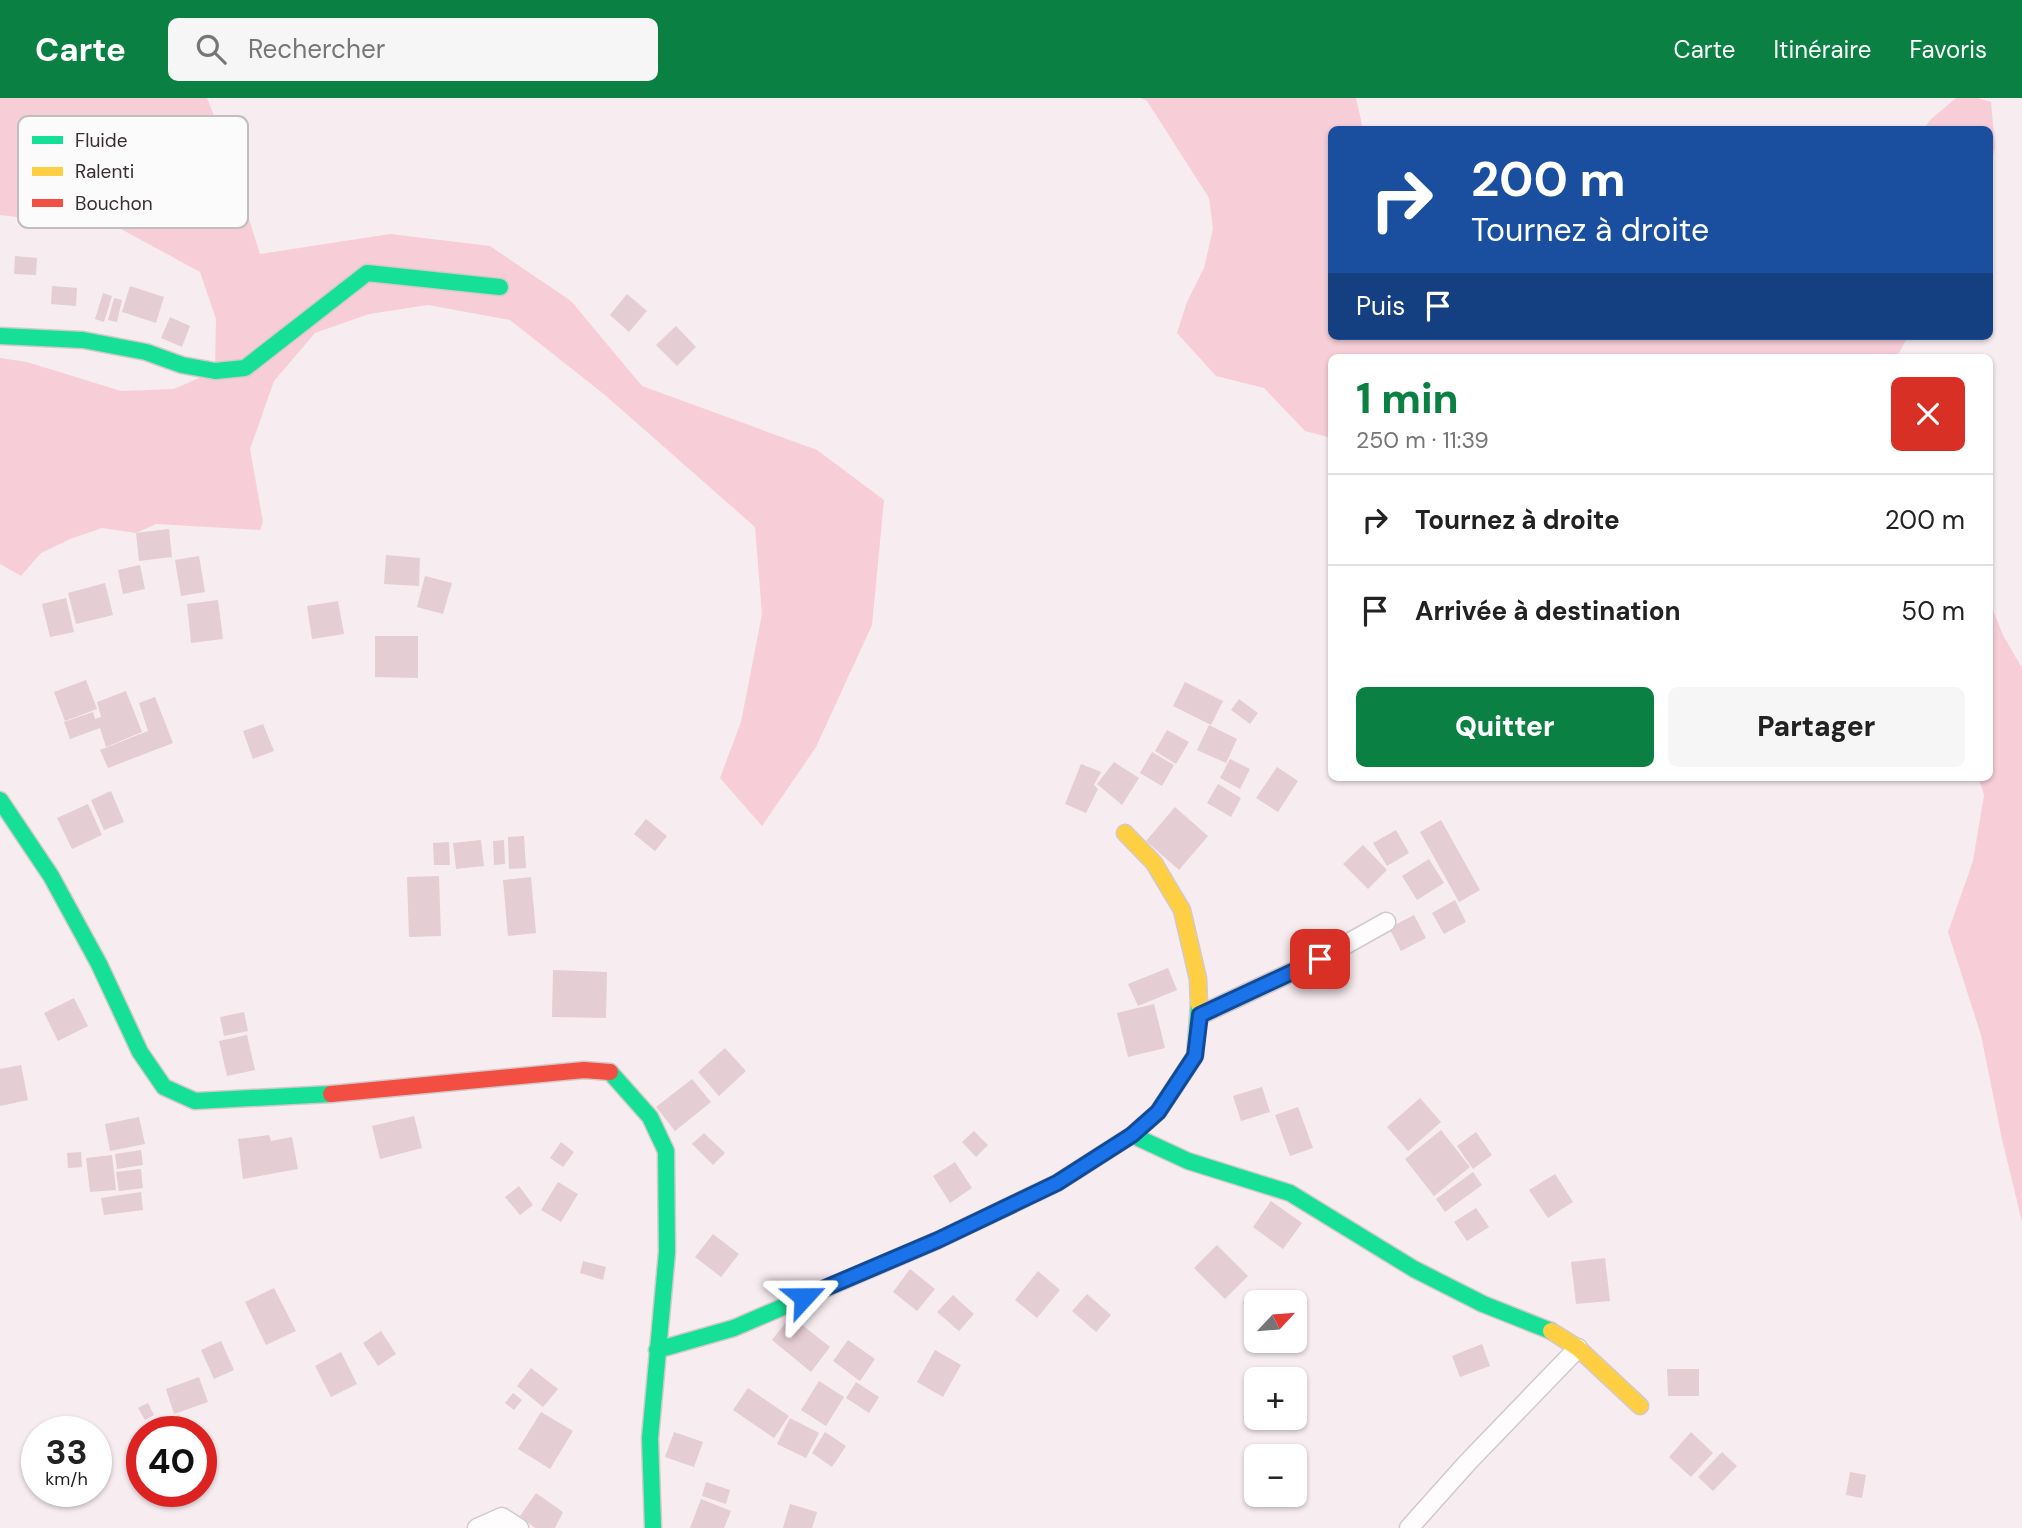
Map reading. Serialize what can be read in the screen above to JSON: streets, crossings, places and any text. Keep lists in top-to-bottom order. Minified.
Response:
{"legend":["Fluide","Ralenti","Bouchon"],"north":"top right","page":{"header":"Carte","search":"Rechercher","nav":["Carte","Itinéraire","Favoris"],"turn":["200 m","Tournez à droite"],"then":"Puis","heading":["1 min","250 m · 11:39"],"list":[{"name":"Tournez à droite","value":"200 m"},{"name":"Arrivée à destination","value":"50 m"}],"buttons":["Quitter","Partager"],"map_buttons":["+","−"],"speed":"33 km/h","limit":"40"}}
